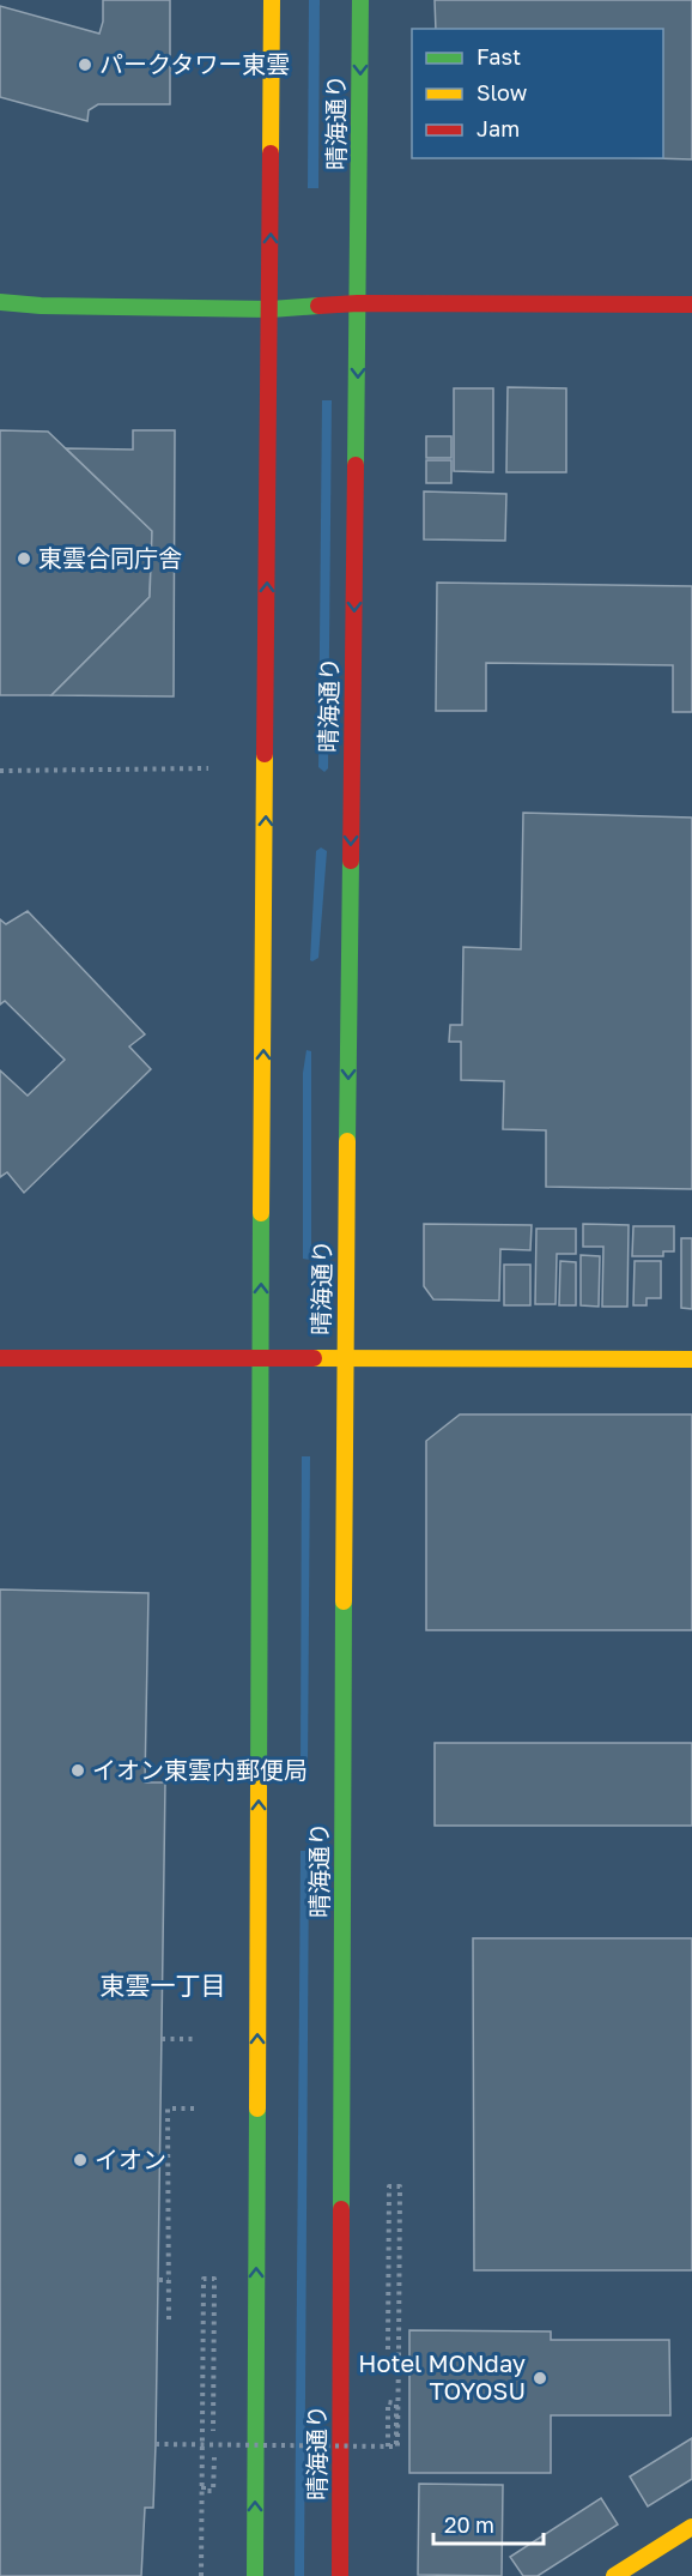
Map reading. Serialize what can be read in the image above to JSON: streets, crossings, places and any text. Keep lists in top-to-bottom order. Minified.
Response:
{"streets":{"main road":["晴海通り"]},"districts":["東雲一丁目"],"places":["パークタワー東雲","東雲合同庁舎","イオン東雲内郵便局","イオン","Hotel MONday TOYOSU"],"legend":["Fast","Slow","Jam"],"scale_bar":"20 m"}
